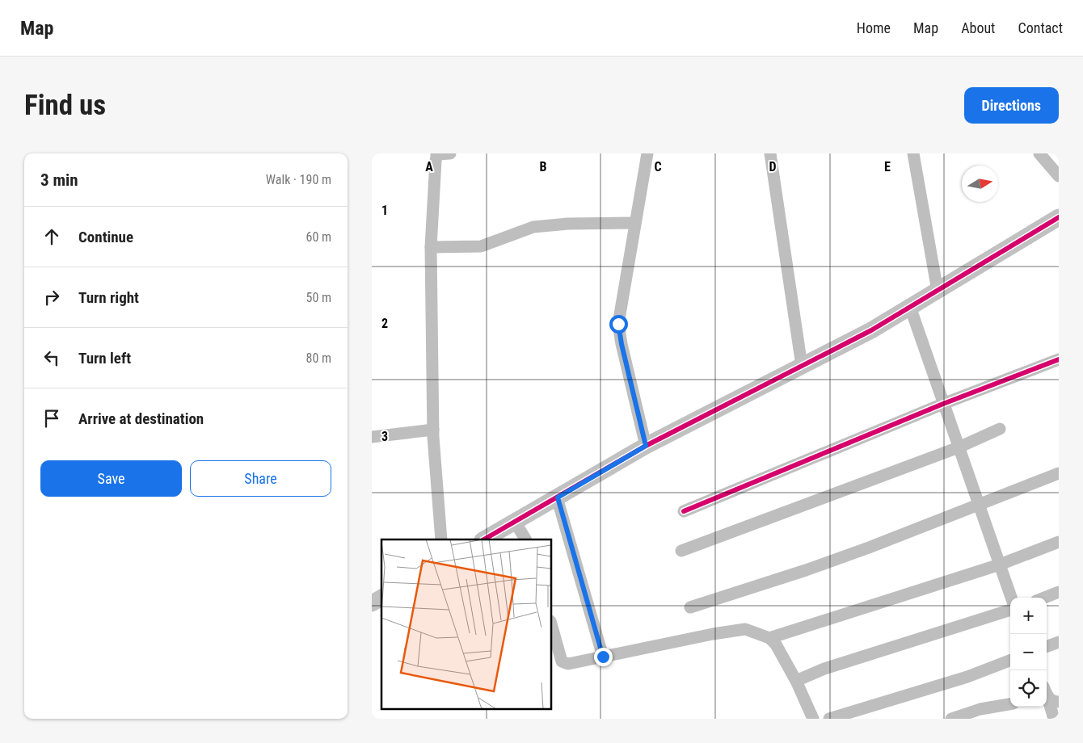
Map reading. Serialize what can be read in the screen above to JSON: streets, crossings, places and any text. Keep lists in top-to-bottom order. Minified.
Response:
{"north":"right","page":{"header":"Map","nav":["Home","Map","About","Contact"],"buttons":["Directions",["Save","Share"]],"title":"Find us","heading":["3 min","Walk · 190 m"],"list":[["Continue","60 m"],["Turn right","50 m"],["Turn left","80 m"],"Arrive at destination"],"map_buttons":["+","−"]},"grid":{"columns":["A","B","C","D","E"],"rows":["1","2","3"]}}
